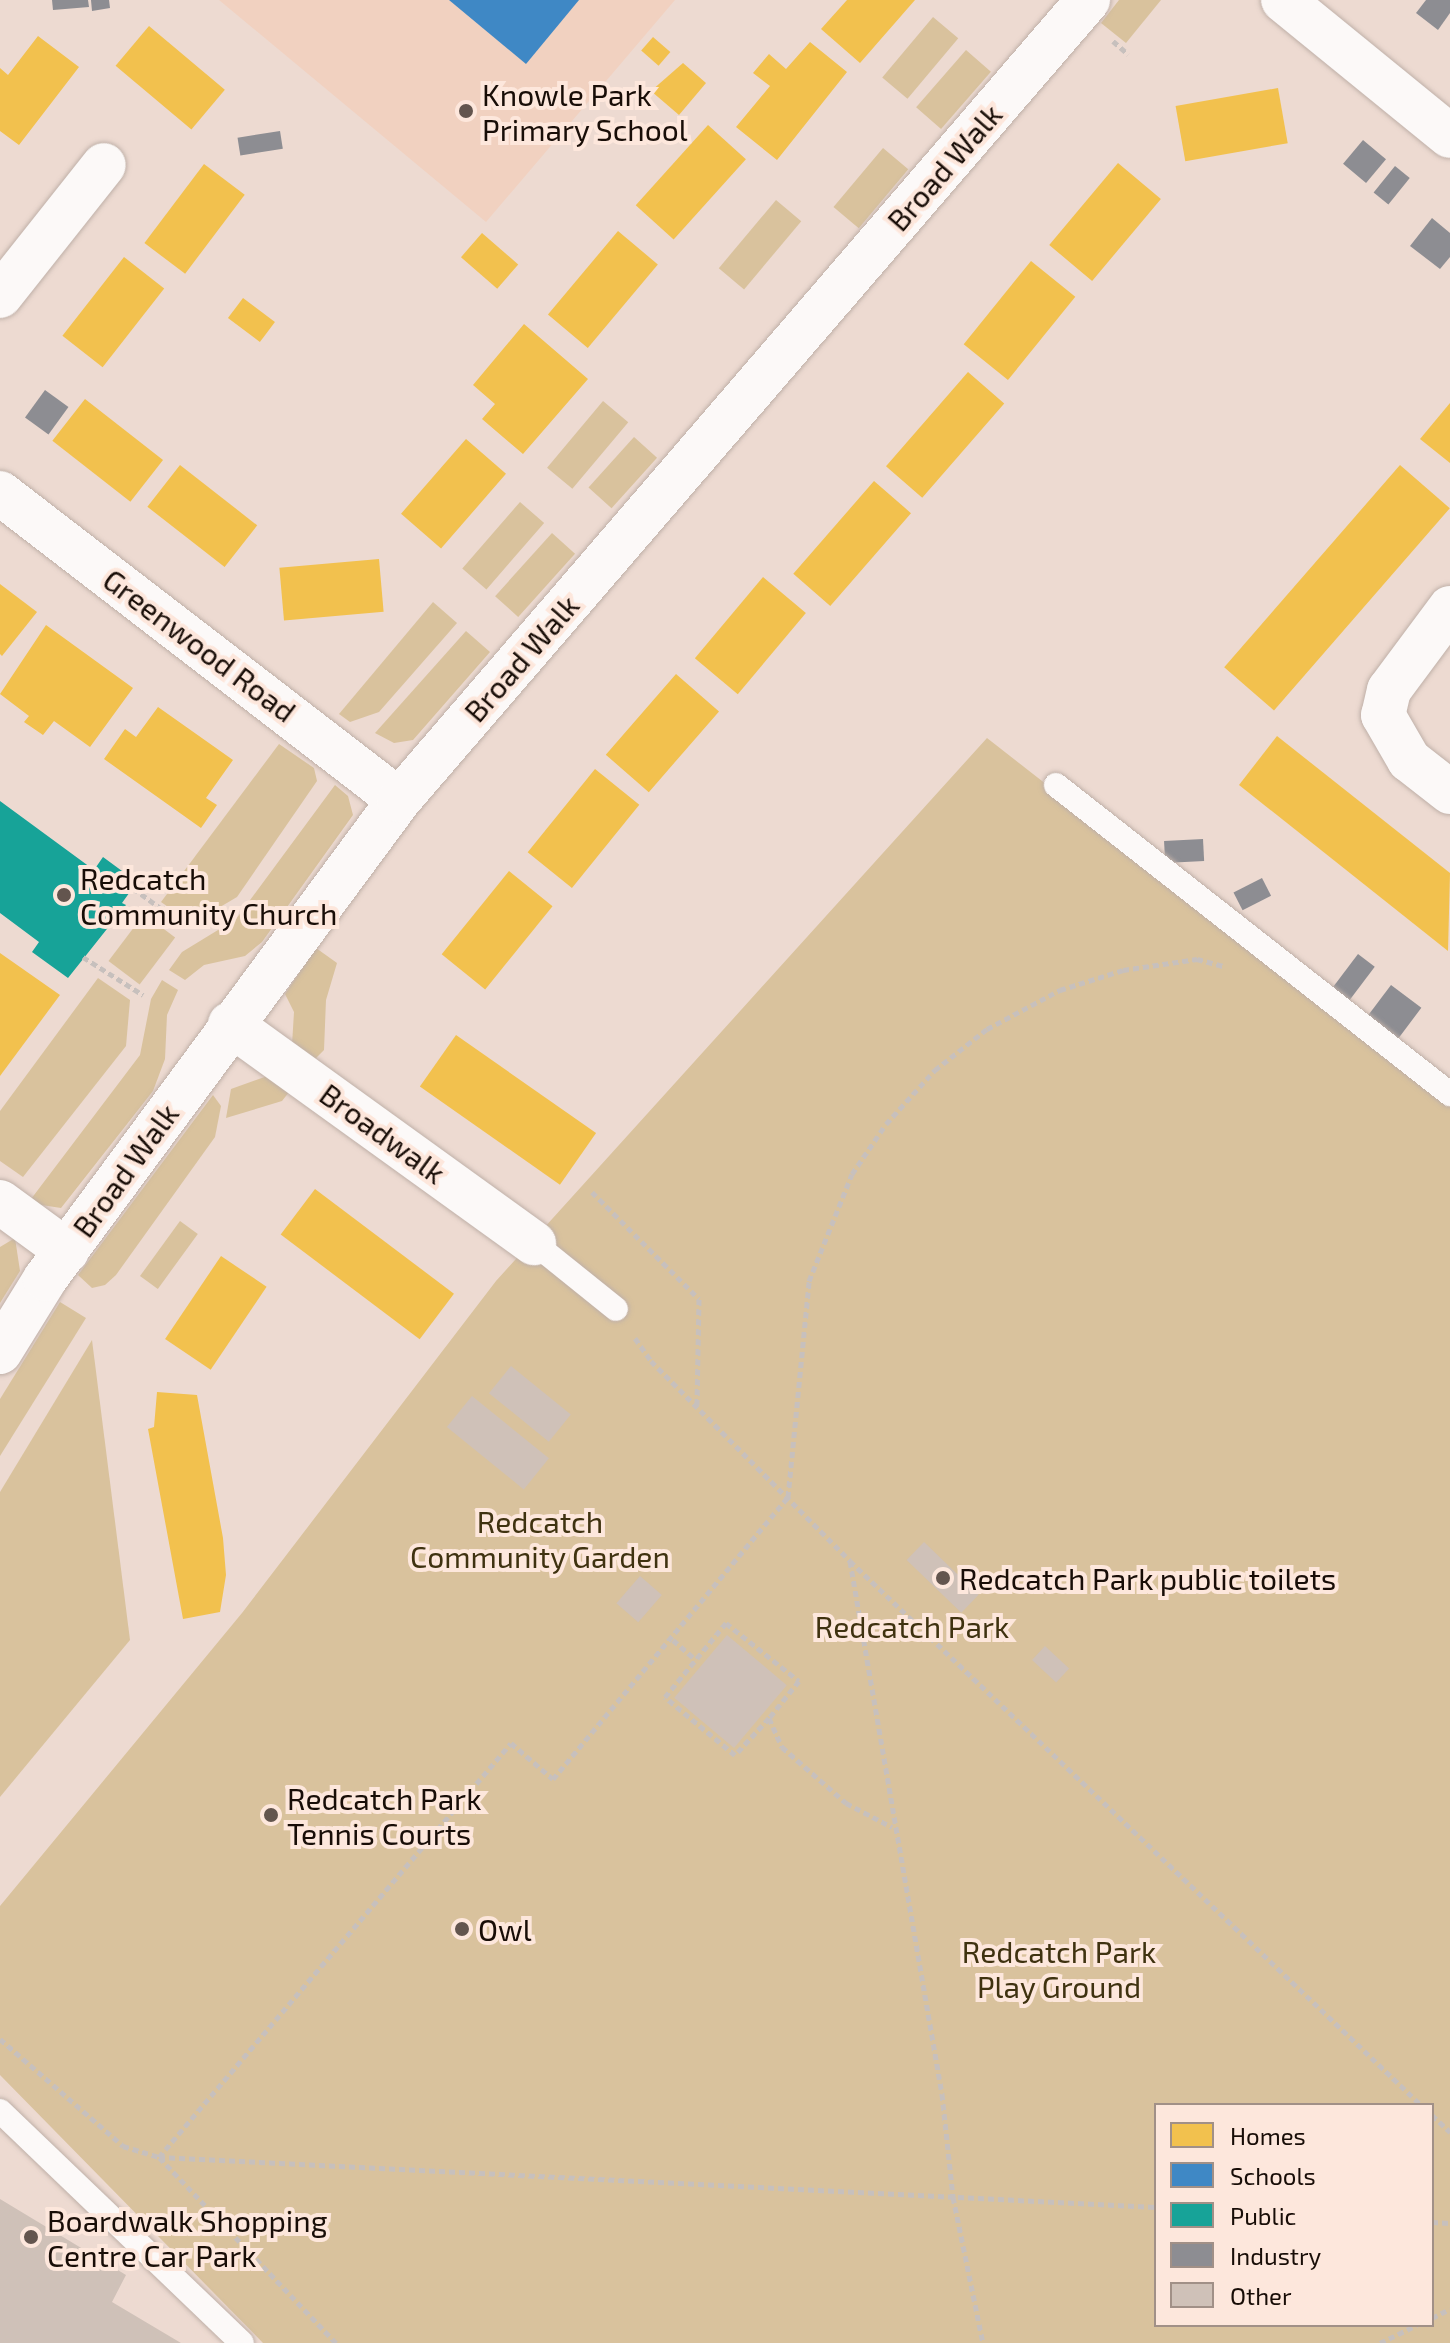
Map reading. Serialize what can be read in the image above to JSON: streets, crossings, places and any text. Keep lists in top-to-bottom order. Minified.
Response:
{"streets":{"street":["Broad Walk","Greenwood Road","Broadwalk"]},"crossings":[["Broad Walk","Greenwood Road"],["Broad Walk","Broadwalk"]],"parks":["Redcatch Community Garden","Redcatch Park","Redcatch Park Play Ground"],"places":["Knowle Park Primary School","Redcatch Community Church","Redcatch Park public toilets","Redcatch Park Tennis Courts","Owl","Boardwalk Shopping Centre Car Park"],"legend":["Homes","Schools","Public","Industry","Other"]}
